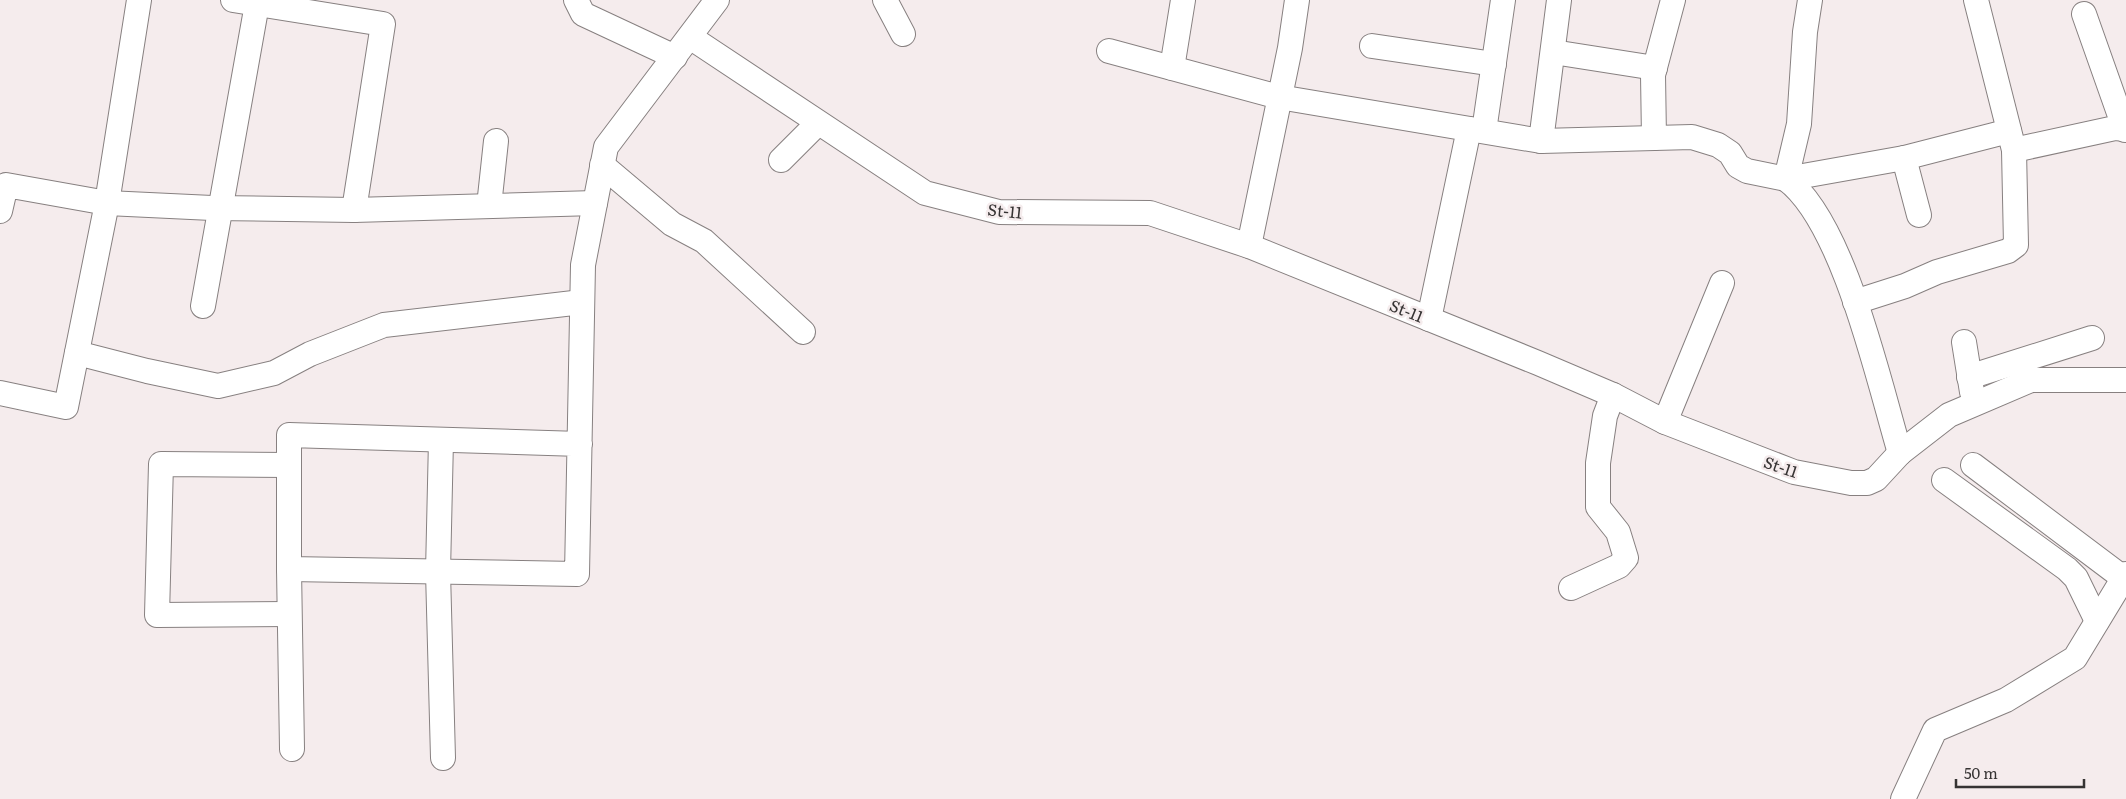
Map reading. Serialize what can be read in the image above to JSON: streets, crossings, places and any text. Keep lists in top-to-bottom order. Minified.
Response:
{"streets":{"street":["St-11"]},"scale_bar":"50 m"}
